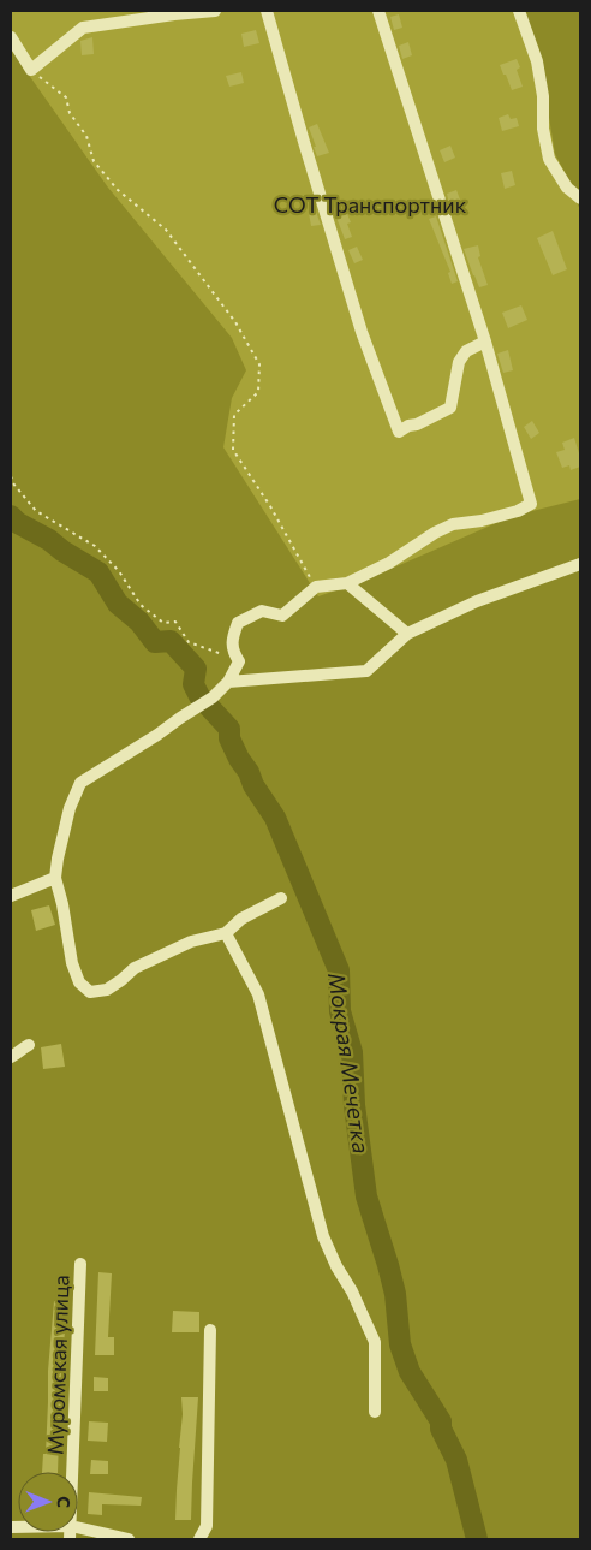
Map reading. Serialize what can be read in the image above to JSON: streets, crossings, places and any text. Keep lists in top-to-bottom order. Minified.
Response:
{"streets":{"street":["Муромская улица"]},"water":["Мокрая Мечетка"],"parks":["СОТ Транспортник"],"north":"right"}
